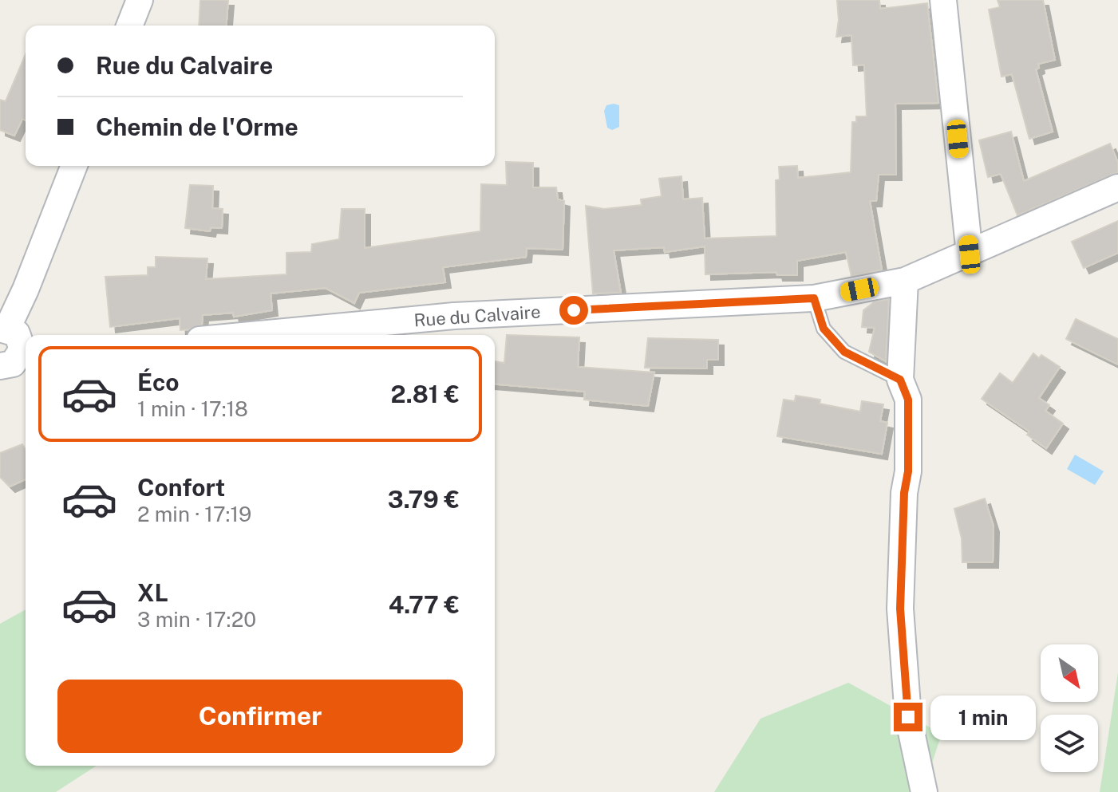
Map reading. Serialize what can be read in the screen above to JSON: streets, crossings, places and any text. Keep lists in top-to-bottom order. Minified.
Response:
{"streets":{"street":["Rue du Calvaire"]},"north":"bottom right","page":{"banner":["Rue du Calvaire","Chemin de l'Orme"],"list":[{"name":"Éco","note":"1 min · 17:18","value":"2.81 €"},{"name":"Confort","note":"2 min · 17:19","value":"3.79 €"},{"name":"XL","note":"3 min · 17:20","value":"4.77 €"}],"buttons":"Confirmer","bubble":"1 min"}}
